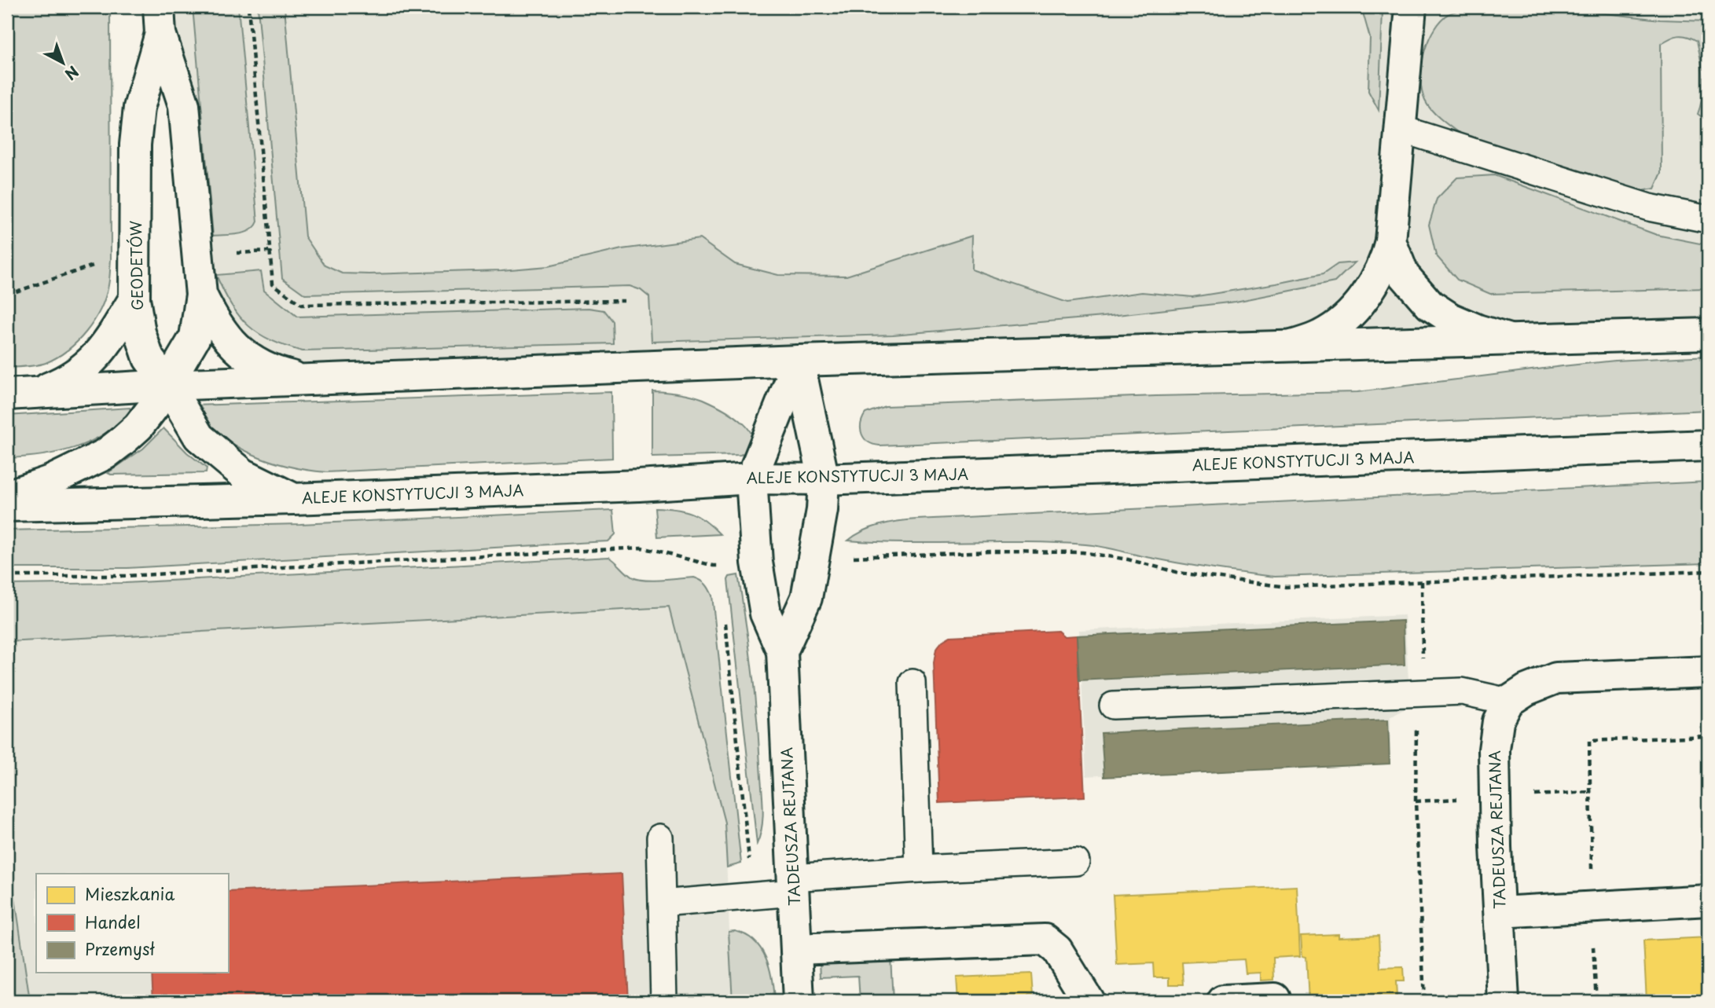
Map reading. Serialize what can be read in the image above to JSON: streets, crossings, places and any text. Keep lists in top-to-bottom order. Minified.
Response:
{"streets":{"street":["GEODETÓW","ALEJE KONSTYTUCJI 3 MAJA","TADEUSZA REJTANA"]},"crossings":[["GEODETÓW","ALEJE KONSTYTUCJI 3 MAJA"],["ALEJE KONSTYTUCJI 3 MAJA","TADEUSZA REJTANA"]],"legend":["Mieszkania","Handel","Przemysł"],"north":"bottom right"}
